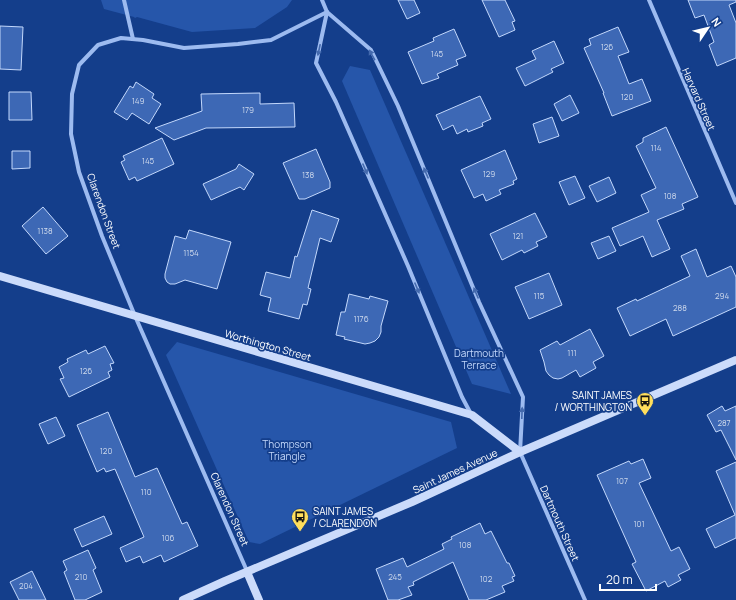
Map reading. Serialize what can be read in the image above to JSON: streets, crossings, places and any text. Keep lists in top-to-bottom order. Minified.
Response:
{"streets":{"main road":["Clarendon Street","Worthington Street","Saint James Avenue"],"street":["Harvard Street","Dartmouth Street"]},"crossings":[["Clarendon Street","Worthington Street"],["Clarendon Street","Saint James Avenue"],["Worthington Street","Saint James Avenue"],["Worthington Street","Dartmouth Street"],["Saint James Avenue","Dartmouth Street"]],"parks":["Dartmouth Terrace","Thompson Triangle"],"places":{"bus stop":["SAINT JAMES / WORTHINGTON","SAINT JAMES / CLARENDON"]},"house_numbers":["126","145","120","149","179","114","145","129","138","108","1138","121","1154","115","294","288","1176","111","126","287","120","107","110","101","106","108","210","245","102","204"],"scale_bar":"20 m","north":"top right"}
